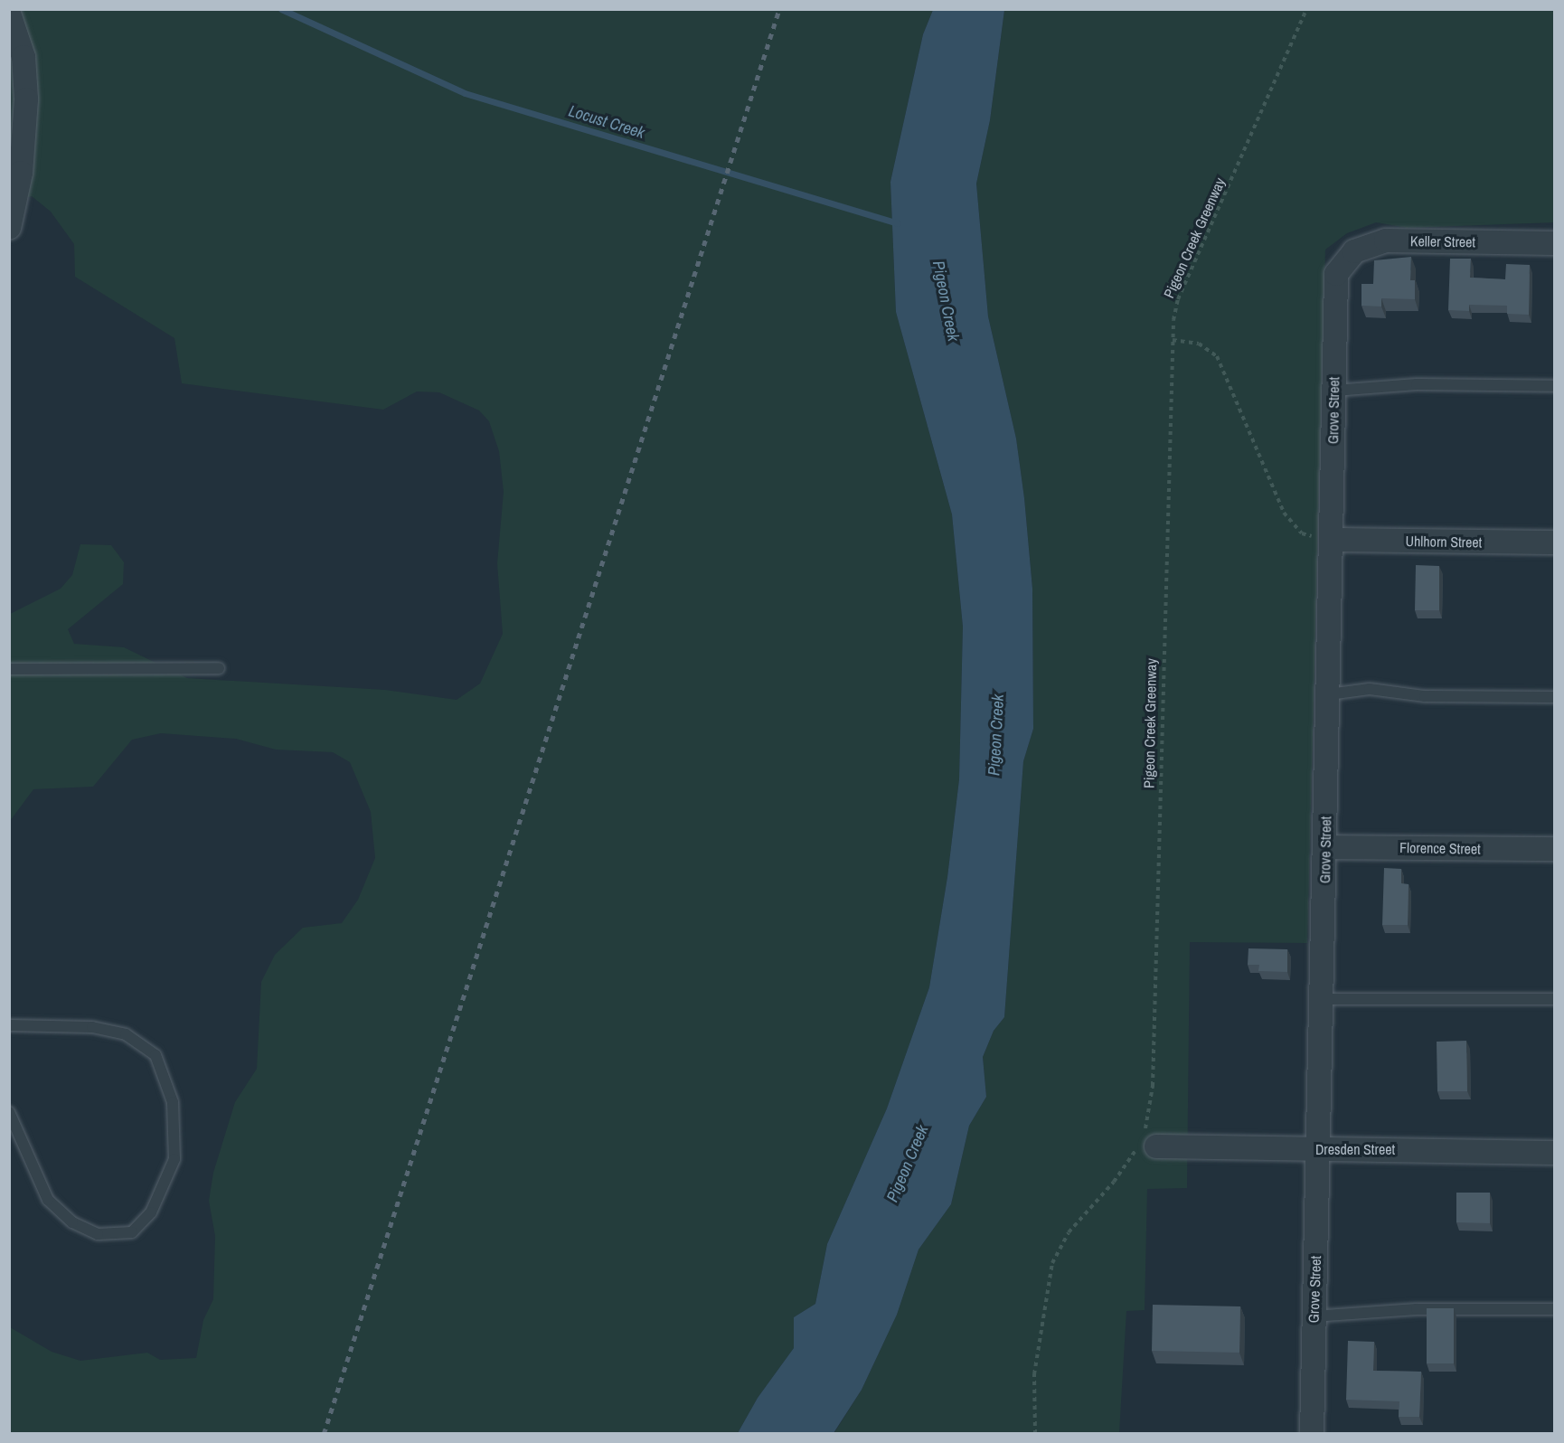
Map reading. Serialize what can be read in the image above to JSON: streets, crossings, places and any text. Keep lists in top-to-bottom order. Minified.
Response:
{"streets":{"street":["Keller Street","Grove Street","Uhlhorn Street","Florence Street","Dresden Street"],"path":["Pigeon Creek Greenway"]},"crossings":[["Pigeon Creek Greenway","Dresden Street"],["Keller Street","Grove Street"],["Grove Street","Uhlhorn Street"],["Grove Street","Florence Street"],["Grove Street","Dresden Street"]],"water":["Locust Creek","Pigeon Creek"]}
